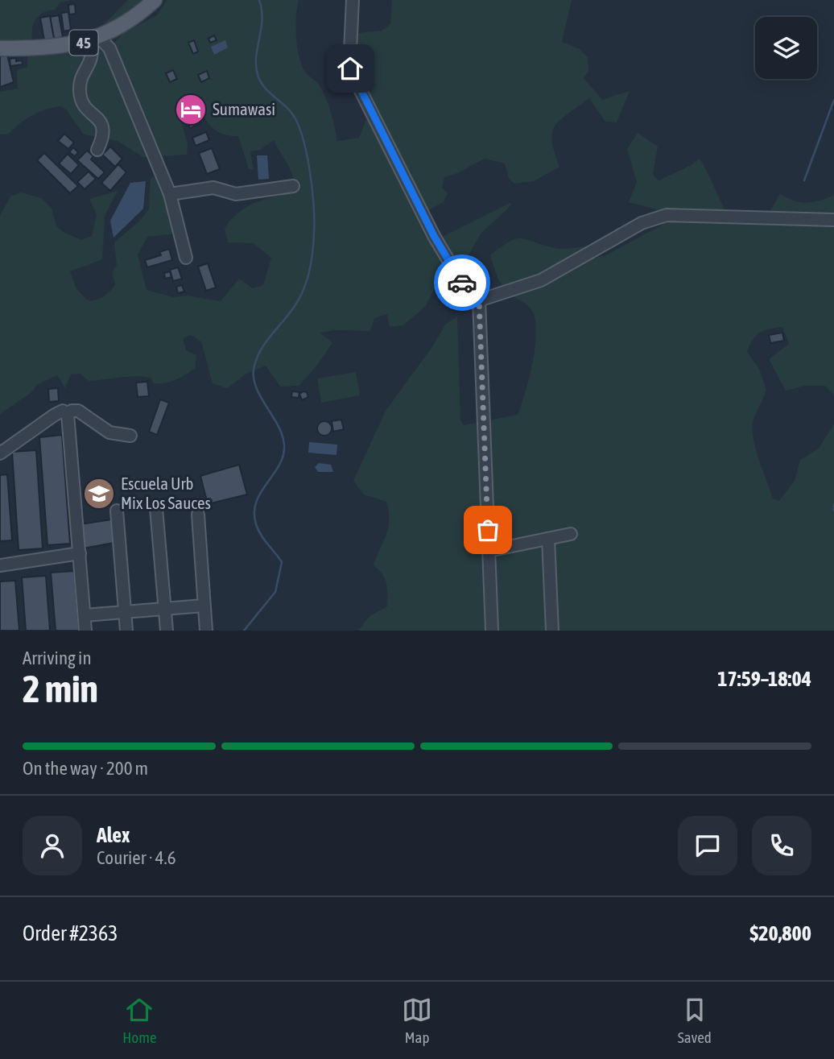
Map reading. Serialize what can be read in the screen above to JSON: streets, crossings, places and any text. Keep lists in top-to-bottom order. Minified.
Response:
{"streets":{"main road":["45"]},"places":{"hotel":["Sumawasi"],"school or university":["Escuela Urb Mix Los Sauces"]},"page":{"heading":["2 min","Arriving in","17:59–18:04"],"panel":["Alex","Courier · 4.6","Order #2363","$20,800"],"bar":"On the way · 200 m","tabs":["Home","Map","Saved"]}}
